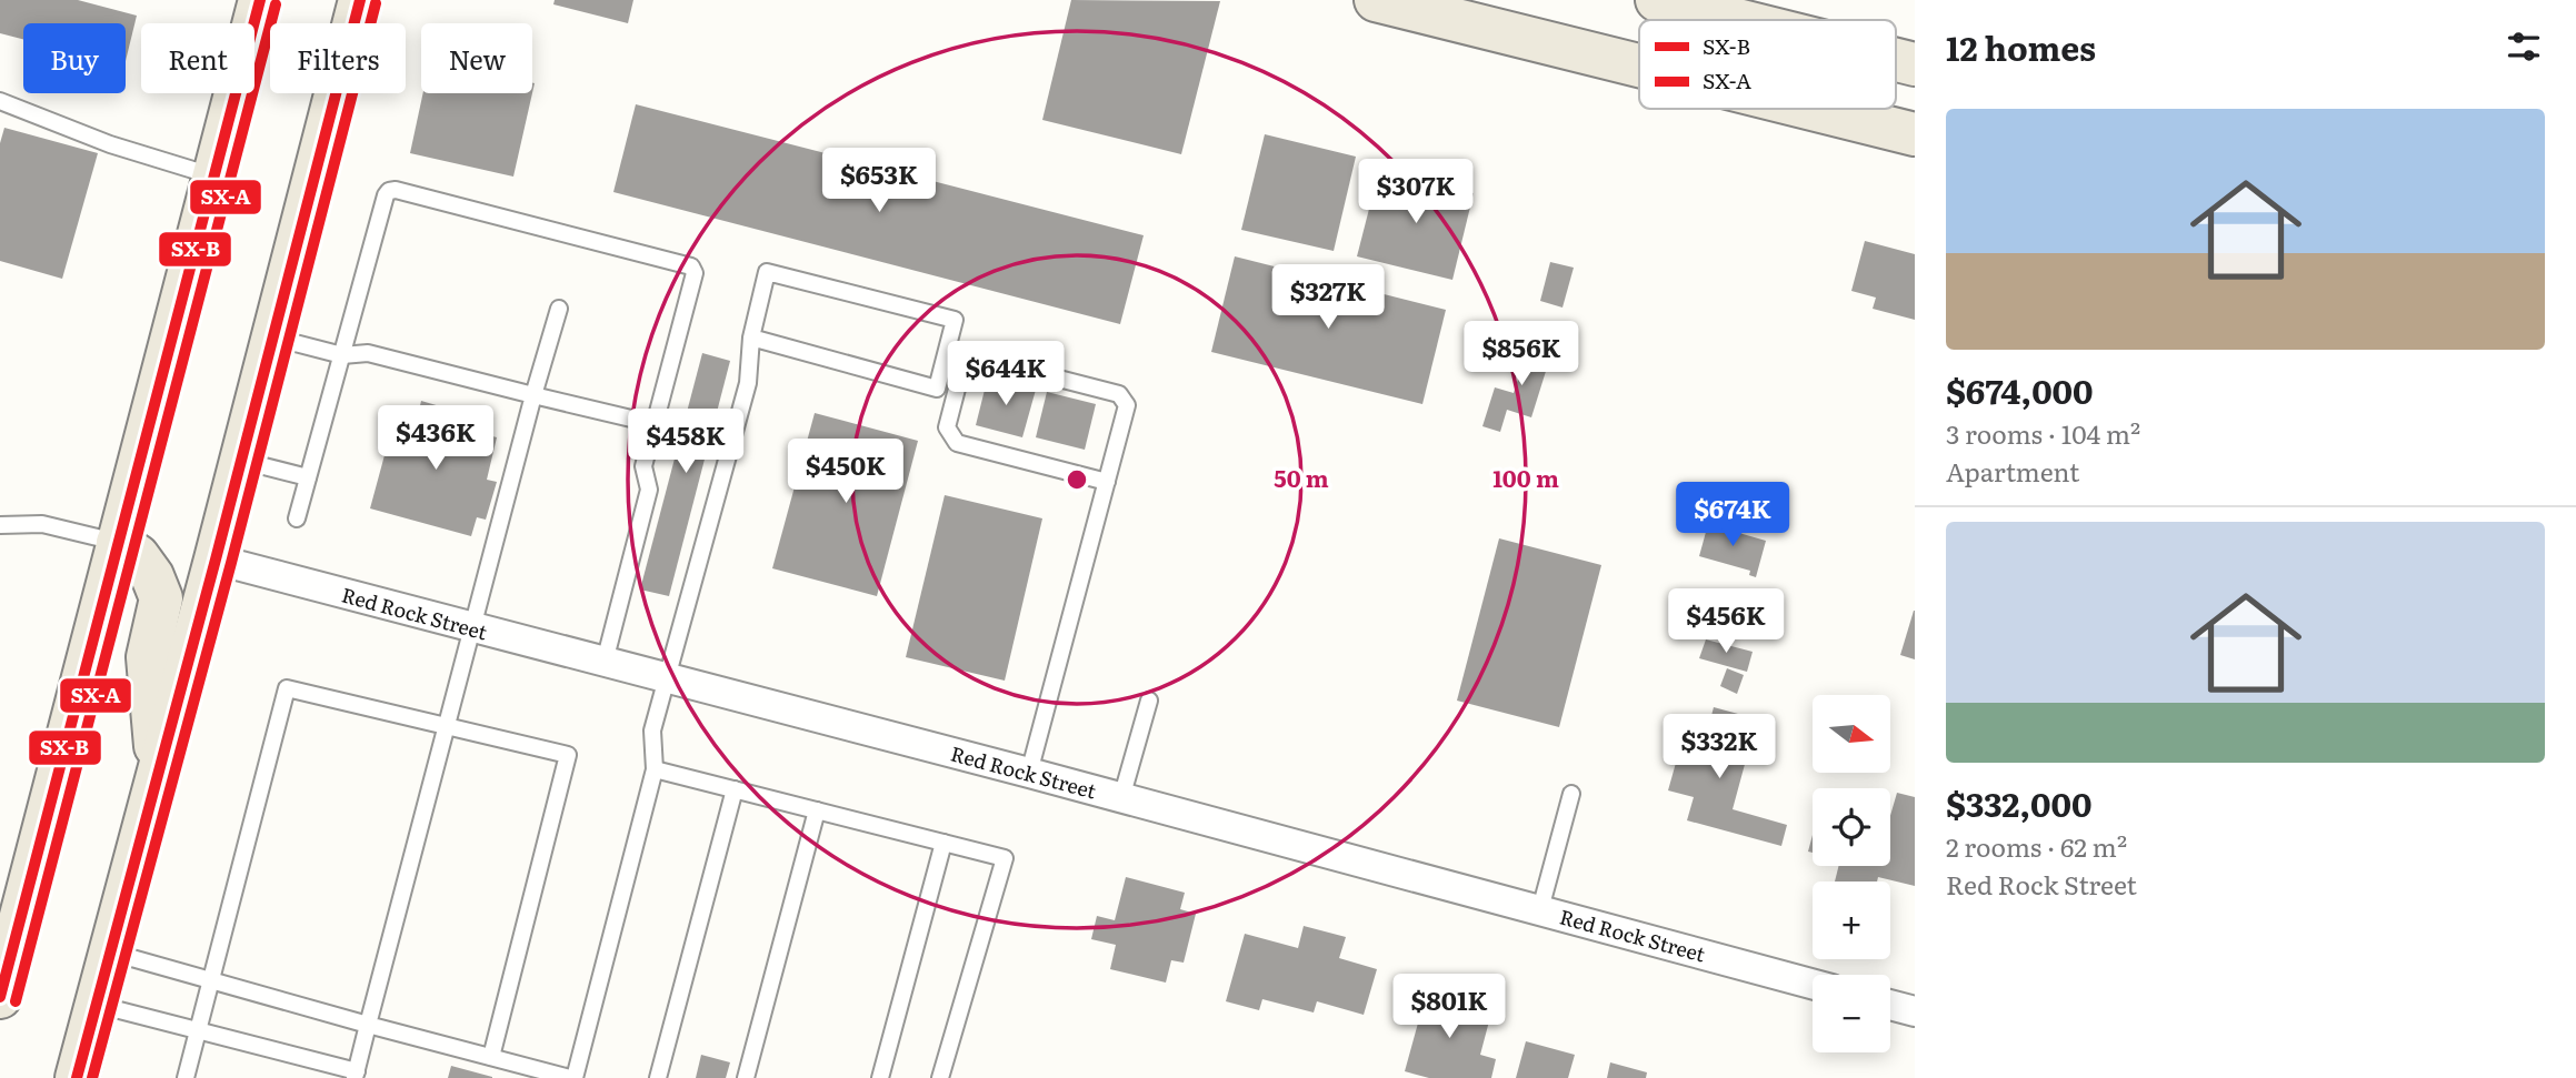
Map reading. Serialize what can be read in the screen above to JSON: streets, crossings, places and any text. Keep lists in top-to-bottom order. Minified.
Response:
{"streets":{"street":["Red Rock Street"]},"lines":["transit line SX-B","transit line SX-A"],"legend":["SX-B","SX-A"],"north":"right","page":{"heading":"12 homes","chip":["Buy","Rent","Filters","New"],"list":[{"name":"$674,000","note":"3 rooms · 104 m² · Apartment"},{"name":"$332,000","note":"2 rooms · 62 m² · Red Rock Street"}],"price":["$653K","$307K","$327K","$856K","$644K","$436K","$458K","$450K","$674K","$456K","$332K","$801K"],"map_buttons":["+","−"]},"rings":["50 m","100 m"]}
